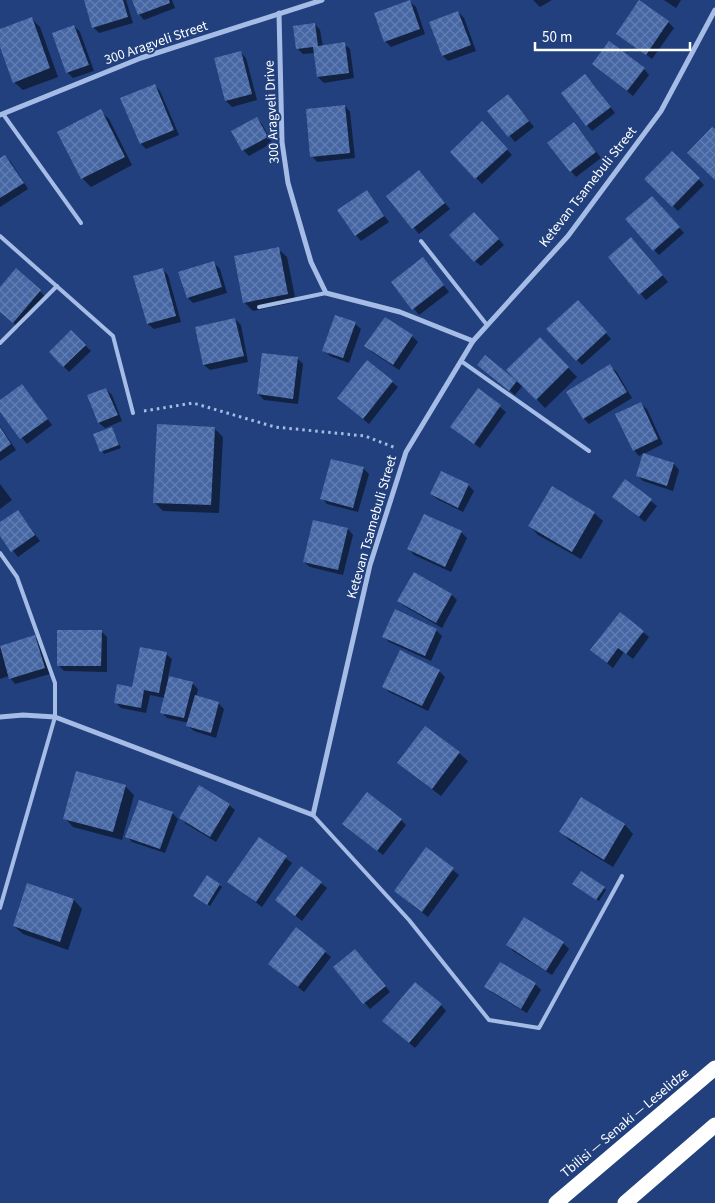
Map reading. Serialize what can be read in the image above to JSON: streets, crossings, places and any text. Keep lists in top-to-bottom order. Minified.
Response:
{"streets":{"highway":["Tbilisi — Senaki — Leselidze"],"street":["300 Aragveli Street","300 Aragveli Drive","Ketevan Tsamebuli Street"]},"crossings":[["300 Aragveli Street","300 Aragveli Drive"]],"scale_bar":"50 m"}
